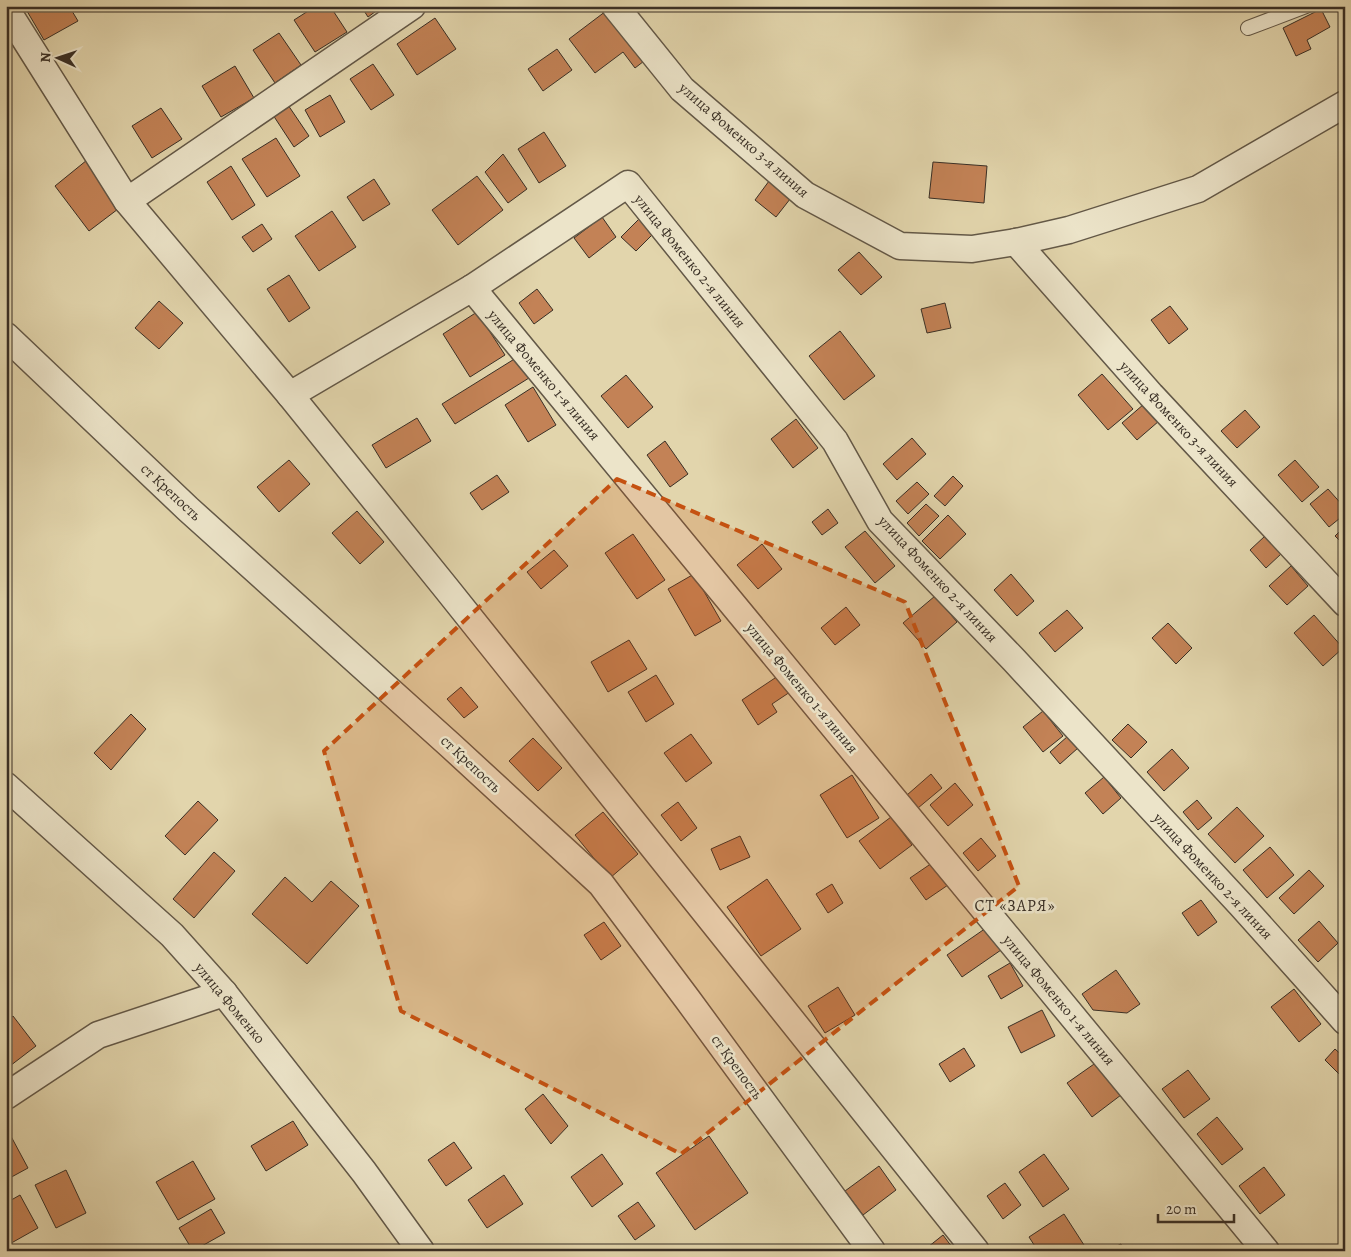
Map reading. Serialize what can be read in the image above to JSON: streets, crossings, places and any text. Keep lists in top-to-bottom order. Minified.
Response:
{"streets":{"street":["улица Фоменко 3-я линия","улица Фоменко 2-я линия","улица Фоменко 1-я линия","ст Крепость","улица Фоменко"]},"crossings":[["улица Фоменко 2-я линия","улица Фоменко 1-я линия"]],"districts":["СТ «ЗАРЯ»"],"scale_bar":"20 m","north":"left"}
